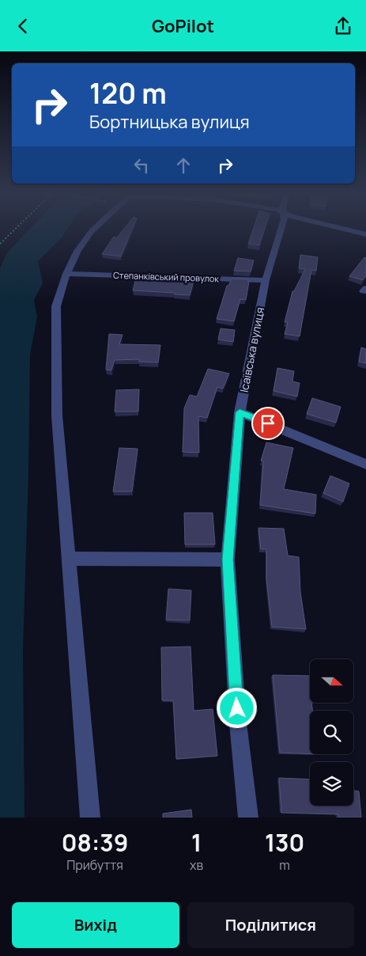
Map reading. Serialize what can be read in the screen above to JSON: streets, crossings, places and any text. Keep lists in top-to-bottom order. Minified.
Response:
{"streets":{"street":["Степанківський провулок","Ісаївська вулиця"]},"crossings":[["Степанківський провулок","Ісаївська вулиця"]],"north":"right","page":{"header":"GoPilot","turn":["120 m","Бортницька вулиця"],"eta":["08:39","Прибуття","1","хв","130","m"],"buttons":["Вихід","Поділитися"]}}
